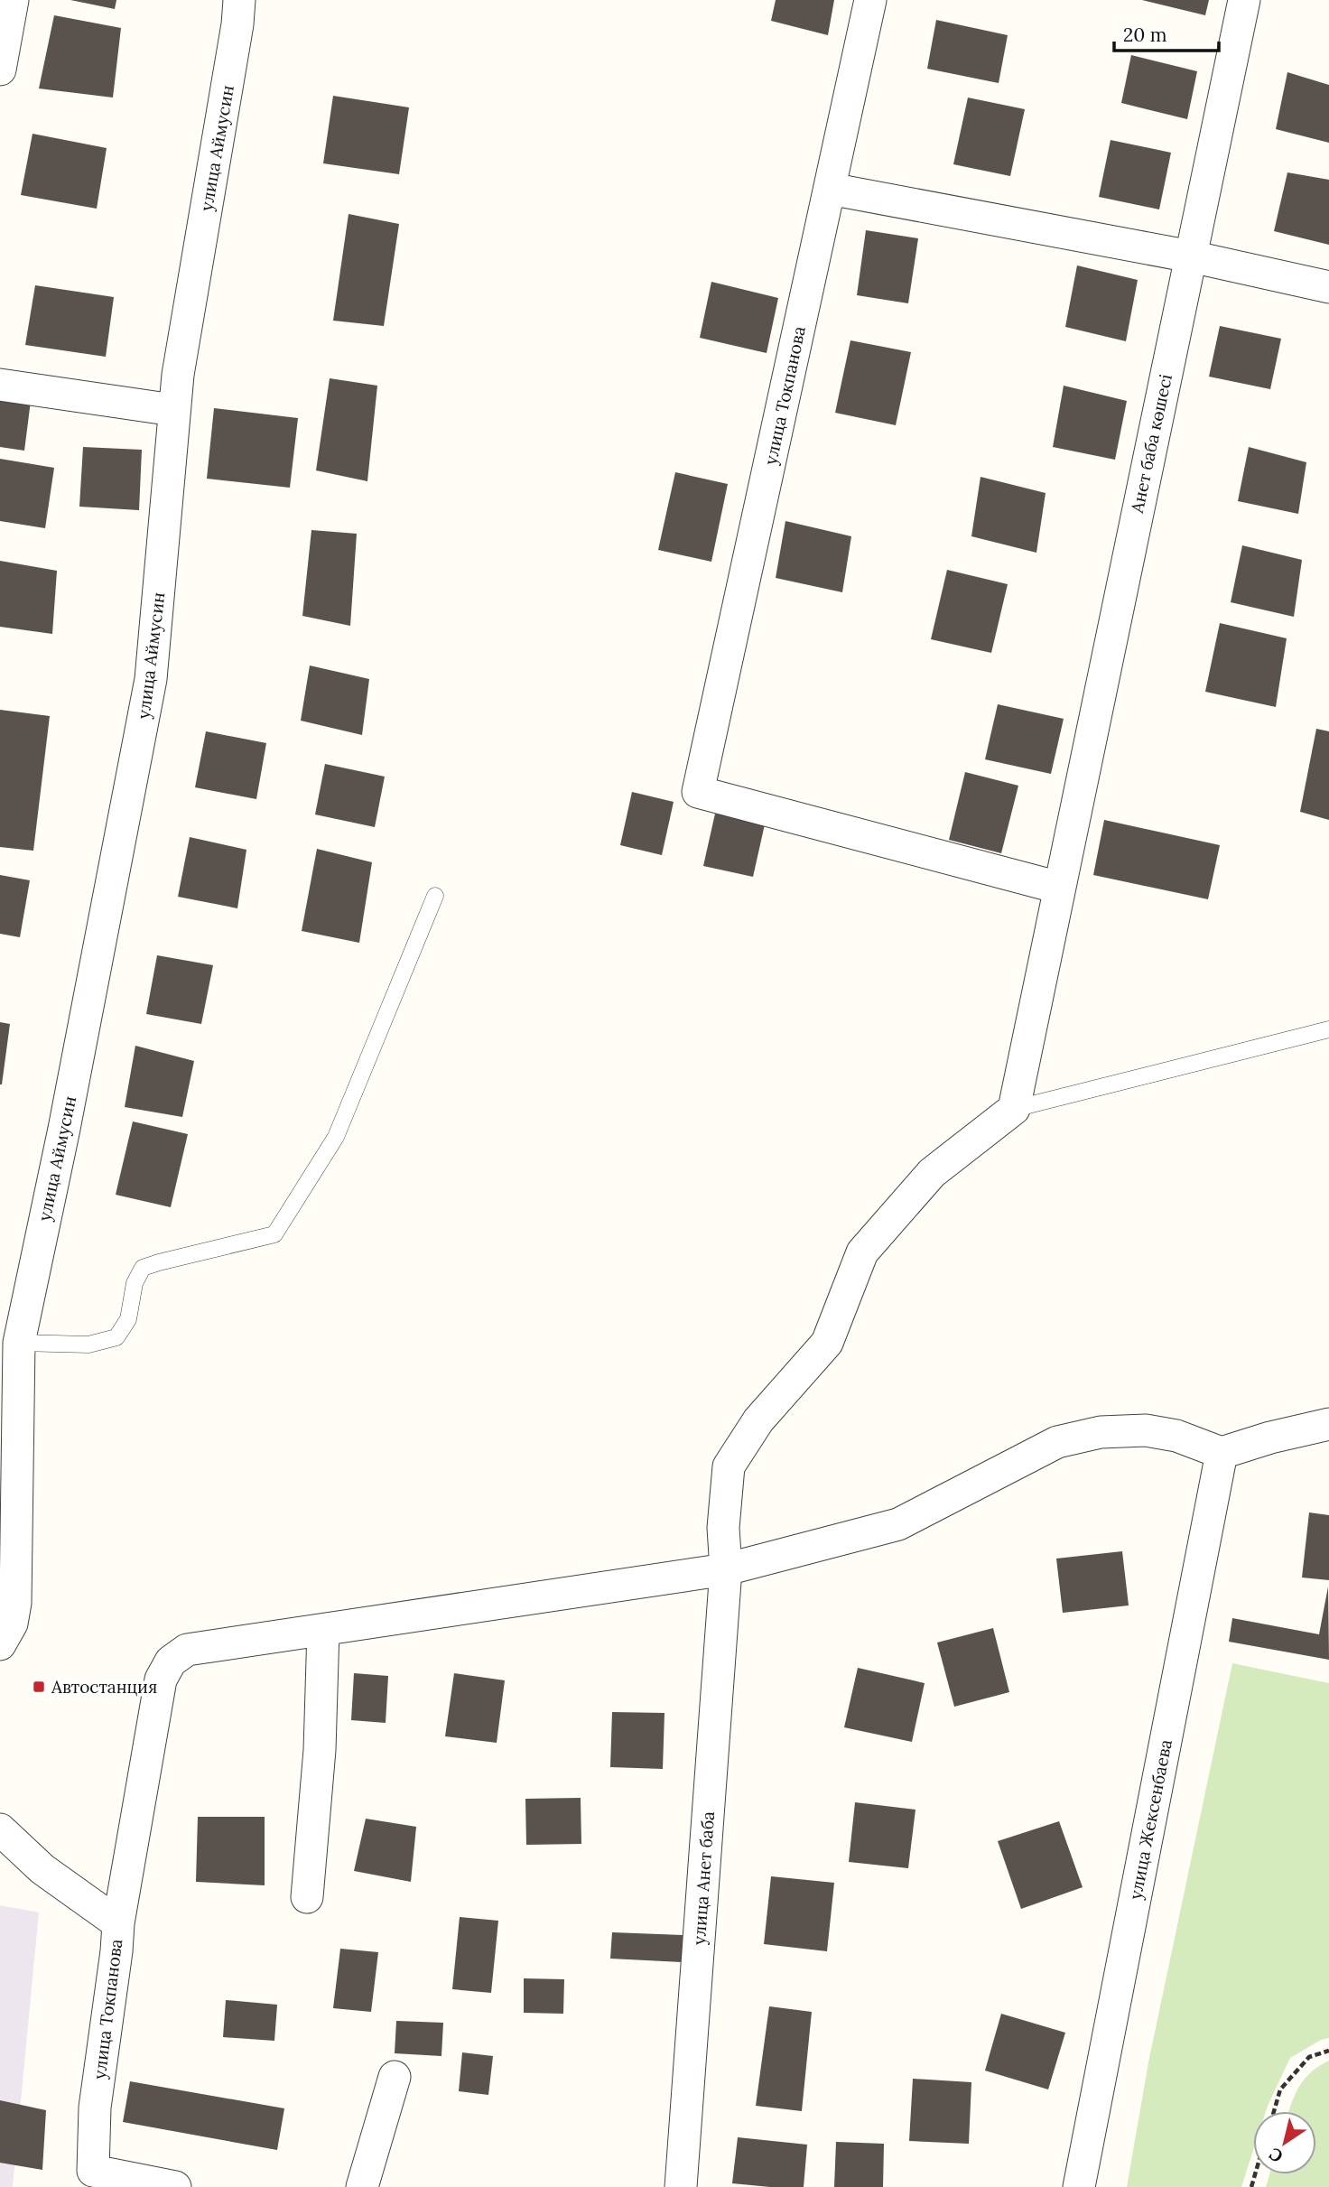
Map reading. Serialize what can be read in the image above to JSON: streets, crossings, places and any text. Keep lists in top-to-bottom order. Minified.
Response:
{"streets":{"street":["улица Аймусин","улица Токпанова","Анет баба көшесі","улица Жексенбаева","улица Анет баба"]},"crossings":[["улица Токпанова","Анет баба көшесі"],["Анет баба көшесі","улица Анет баба"]],"places":{"transit":["Автостанция"]},"scale_bar":"20 m","north":"bottom left"}
